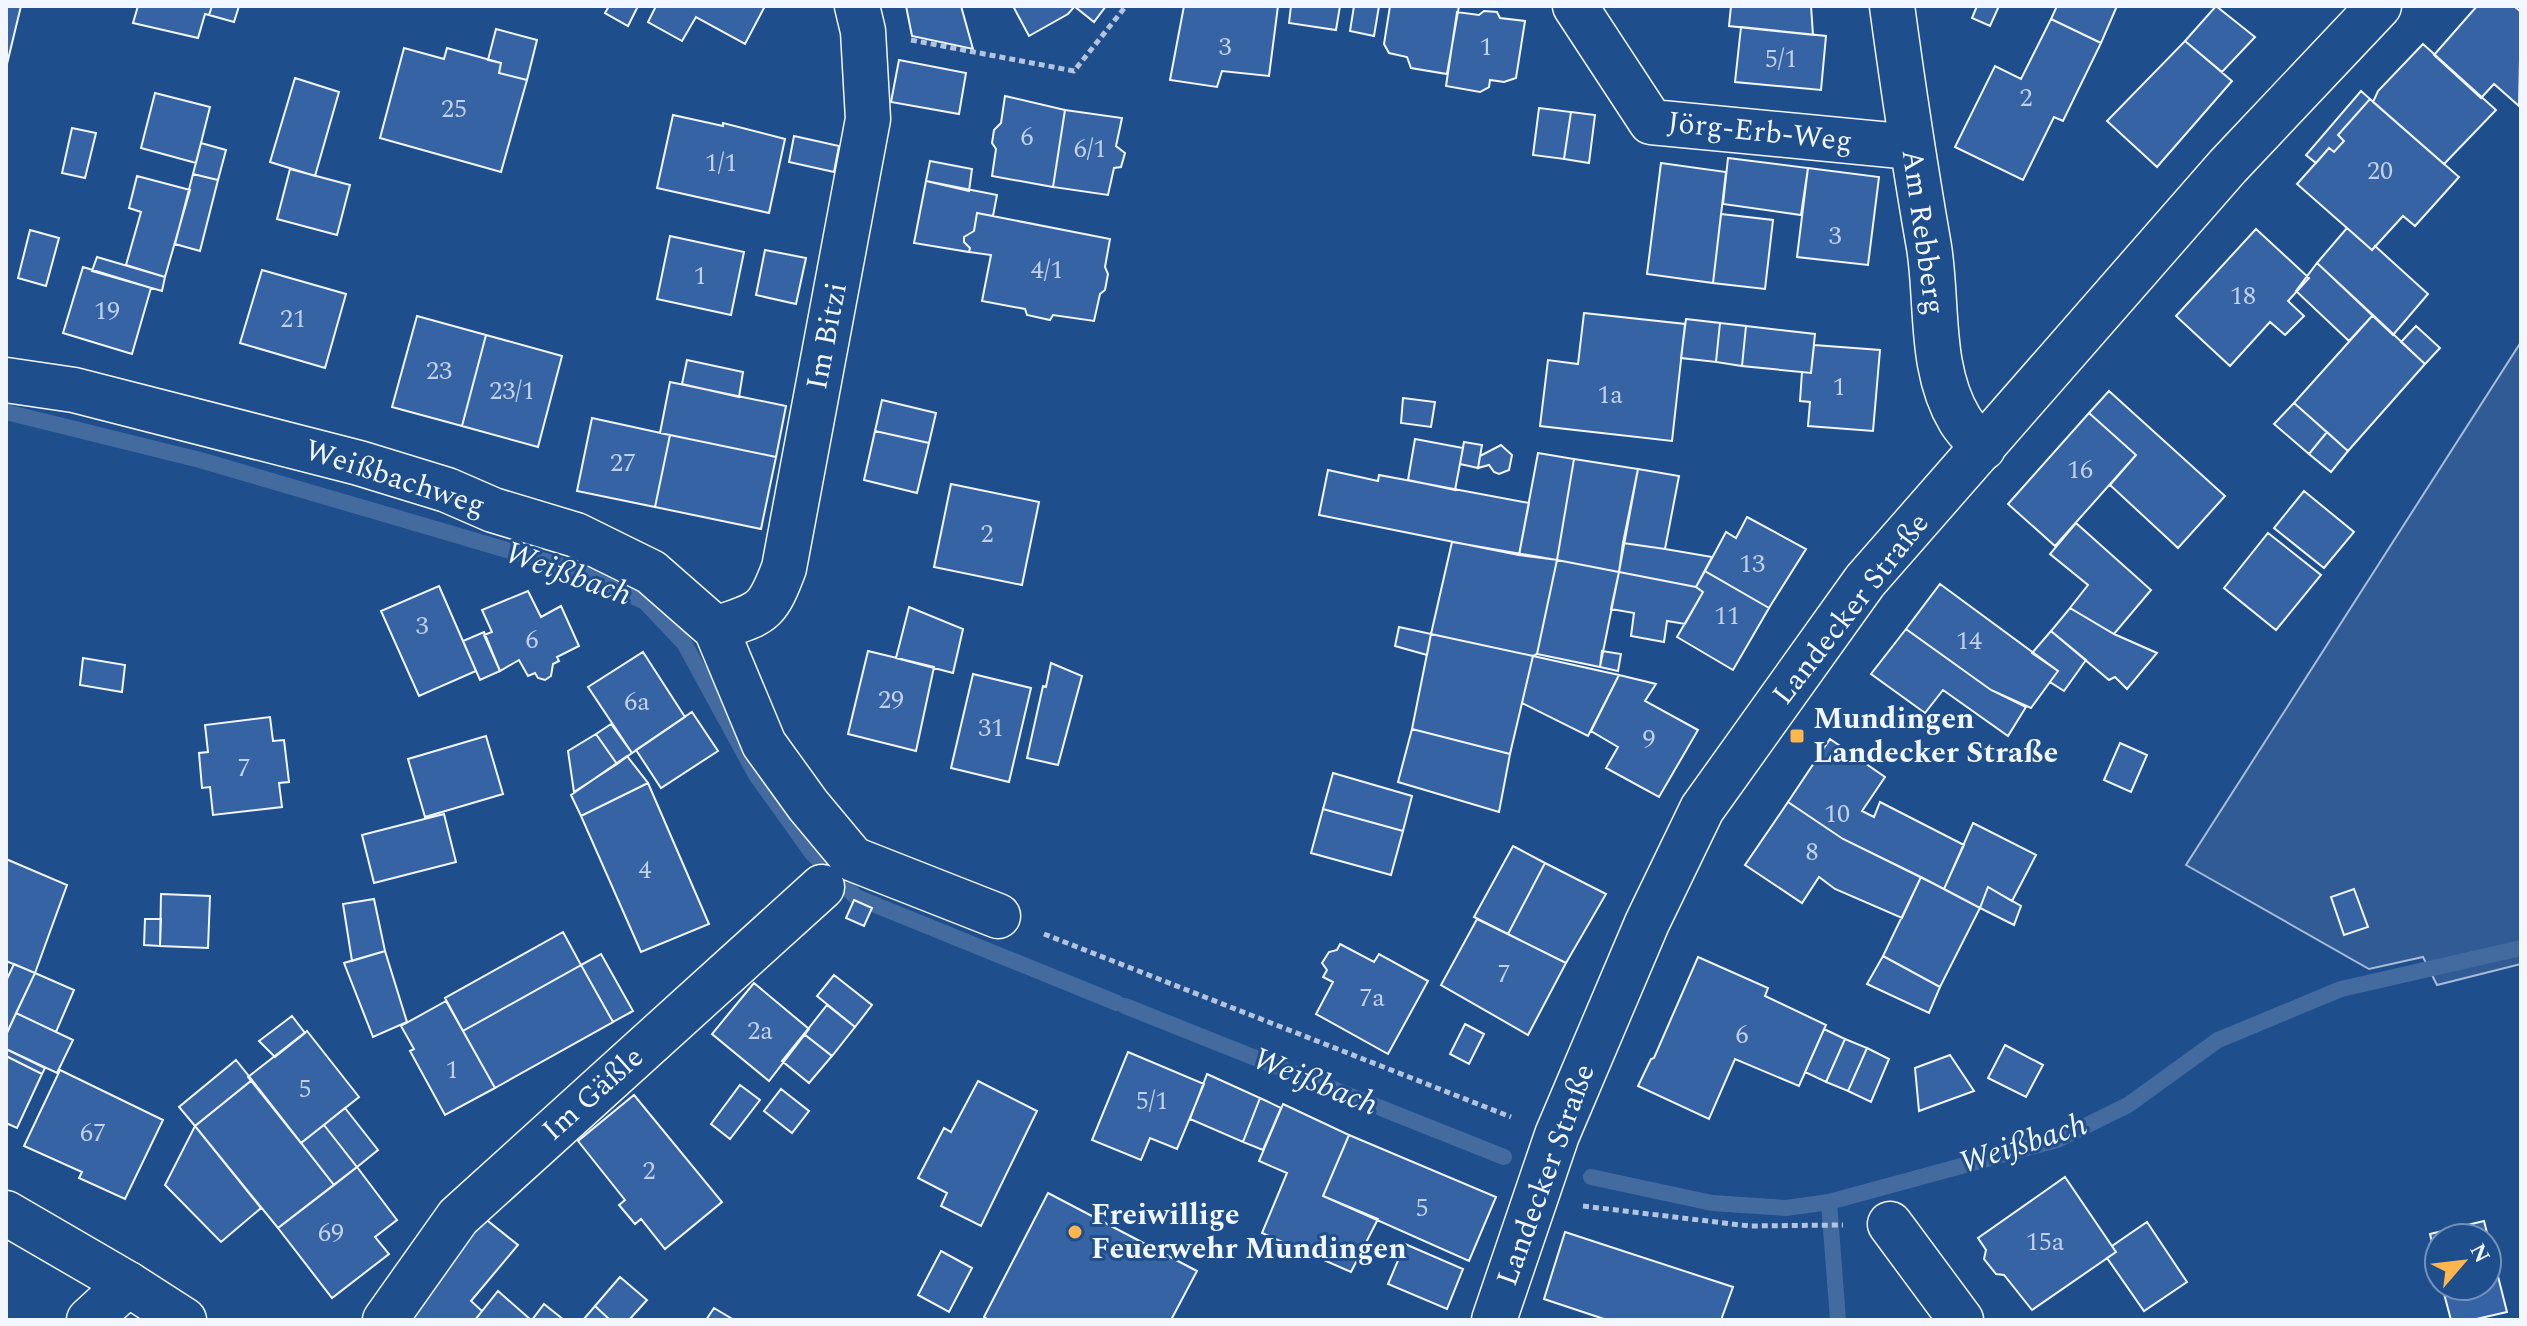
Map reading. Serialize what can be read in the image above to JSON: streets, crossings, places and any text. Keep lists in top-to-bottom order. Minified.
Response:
{"streets":{"street":["Jörg-Erb-Weg","Am Rebberg","Im Bitzi","Weißbachweg","Landecker Straße","Im Gäßle"]},"crossings":[["Jörg-Erb-Weg","Am Rebberg"],["Am Rebberg","Landecker Straße"],["Im Bitzi","Weißbachweg"]],"water":["Weißbach"],"places":{"transit":["Mundingen Landecker Straße"],"other":["Freiwillige Feuerwehr Mundingen"]},"house_numbers":["3","1","5/1","2","25","6","6/1","1/1","20","3","4/1","1","18","19","21","23","1","23/1","1a","27","16","2","13","11","3","6","14","29","6a","31","9","7","10","8","4","7","7a","2a","6","1","5","5/1","67","2","5","69","15a"],"north":"top right"}
